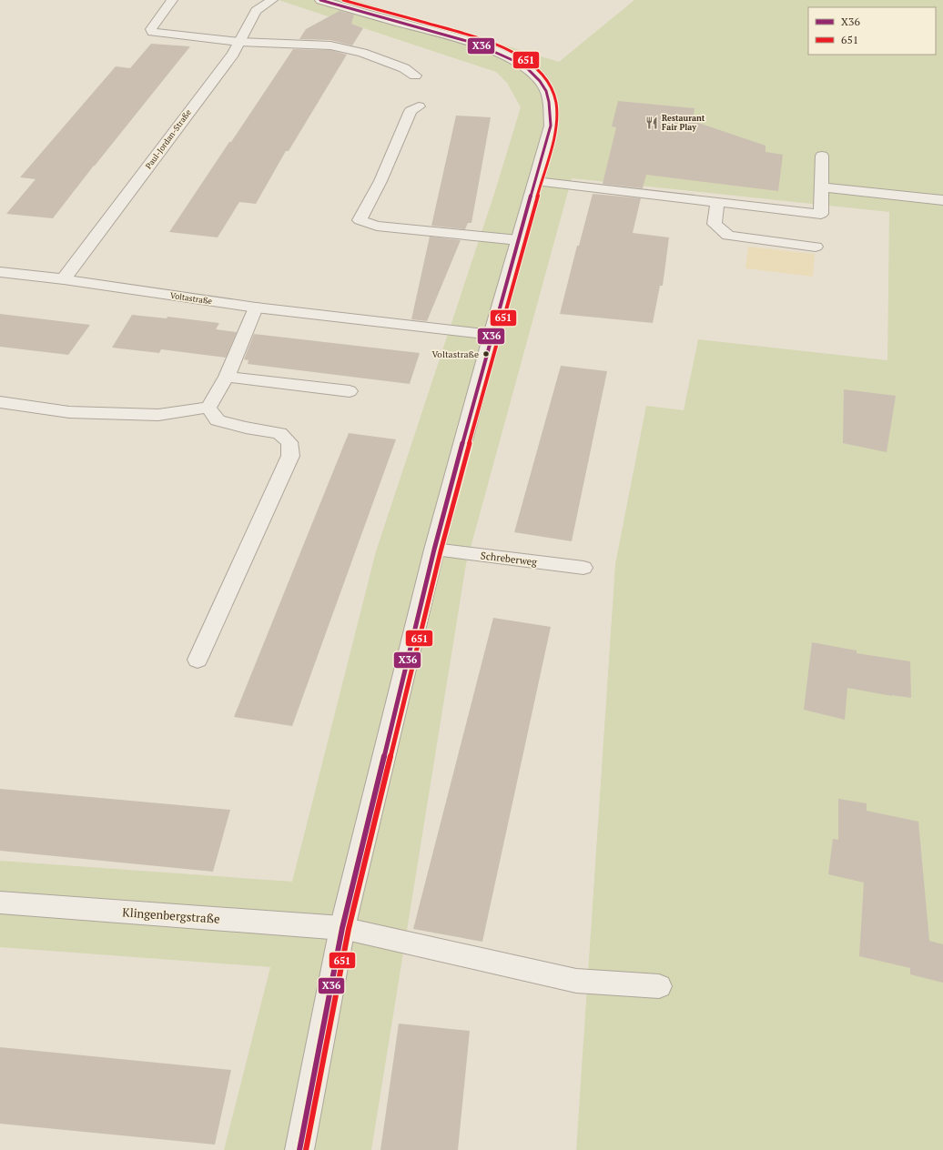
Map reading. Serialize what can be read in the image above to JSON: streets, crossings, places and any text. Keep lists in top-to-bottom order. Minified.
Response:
{"streets":{"street":["Paul-Jordan-Straße","Voltastraße","Klingenbergstraße"],"lane":["Schreberweg"]},"crossings":[["Paul-Jordan-Straße","Voltastraße"]],"places":{"restaurant":["Restaurant Fair Play"],"other":["Voltastraße"]},"lines":["transit line X36","transit line 651"],"legend":["X36","651"]}
